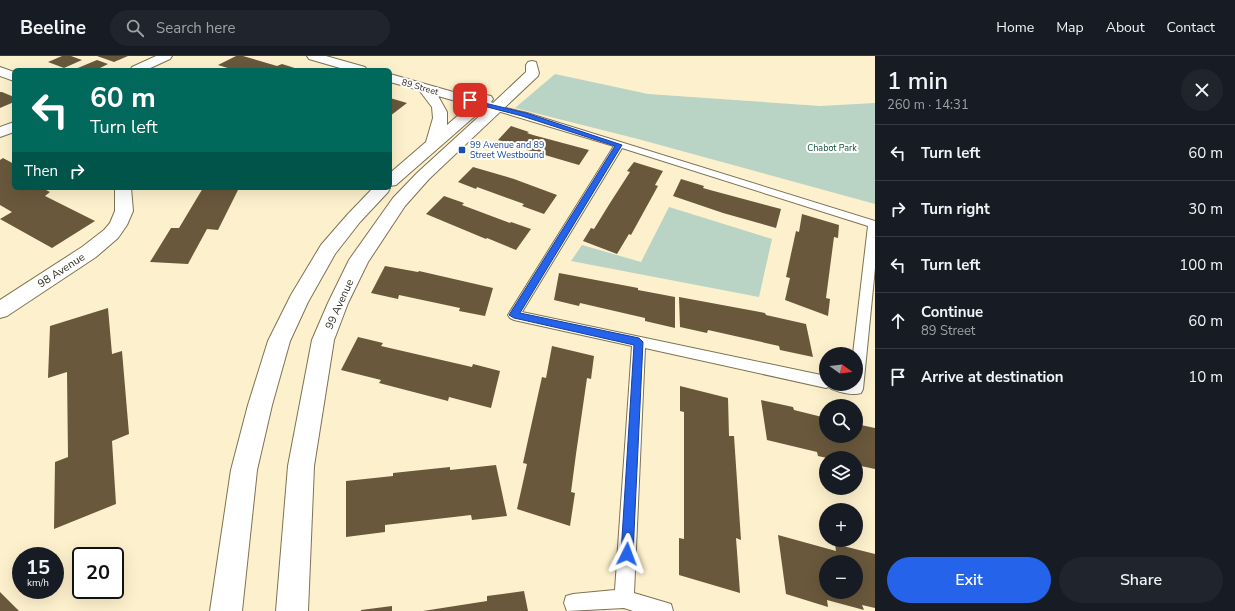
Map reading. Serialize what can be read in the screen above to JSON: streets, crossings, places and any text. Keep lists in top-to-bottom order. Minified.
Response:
{"streets":{"street":["89 Street","98 Avenue","99 Avenue"]},"crossings":[["89 Street","99 Avenue"]],"parks":["Chabot Park"],"places":{"transit":["99 Avenue and 89 Street Westbound"]},"north":"right","page":{"header":"Beeline","search":"Search here","nav":["Home","Map","About","Contact"],"heading":["1 min","260 m · 14:31"],"turn":["60 m","Turn left"],"list":[{"name":"Turn left","value":"60 m"},{"name":"Turn right","value":"30 m"},{"name":"Turn left","value":"100 m"},{"name":"Continue","note":"89 Street","value":"60 m"},{"name":"Arrive at destination","value":"10 m"}],"then":"Then","map_buttons":["+","−"],"speed":"15 km/h","limit":"20","buttons":["Exit","Share"]}}
